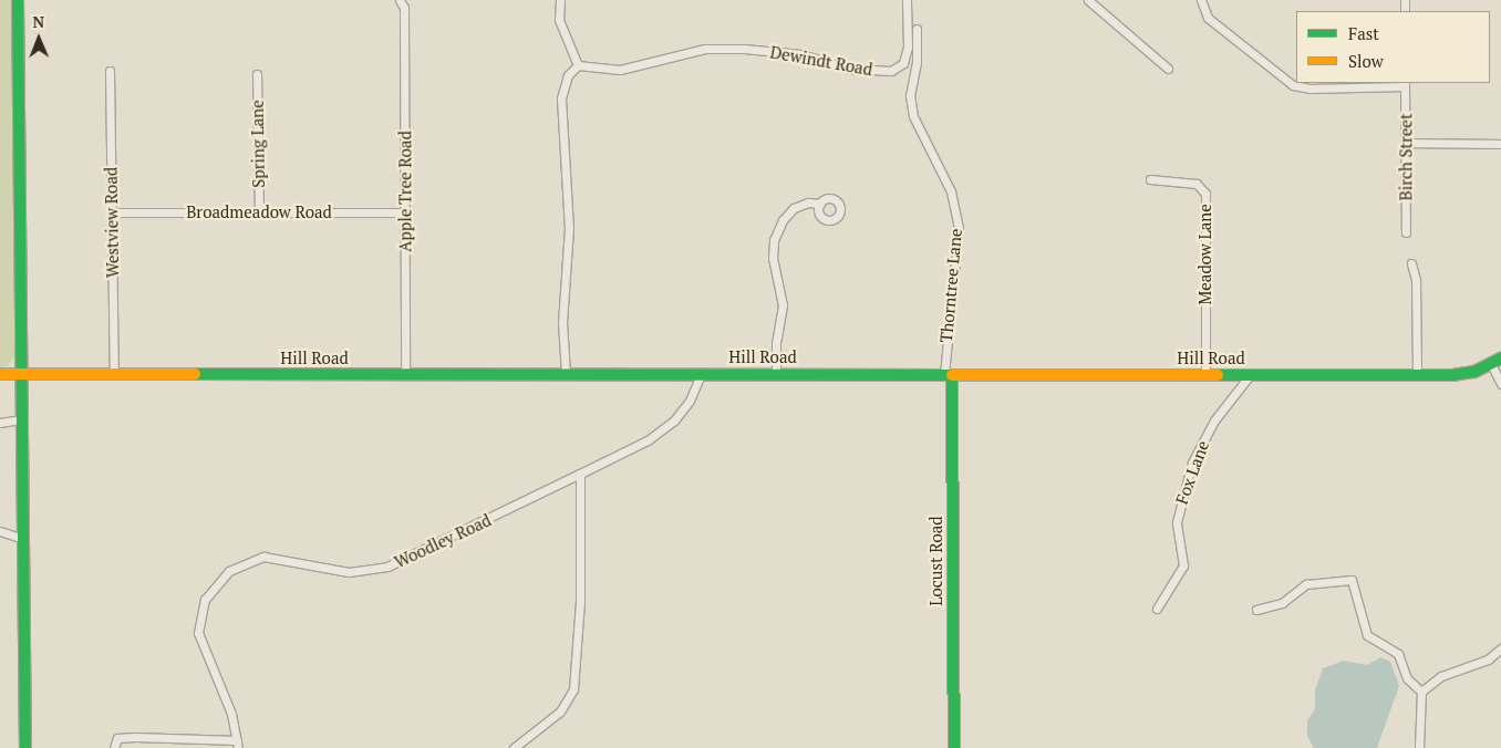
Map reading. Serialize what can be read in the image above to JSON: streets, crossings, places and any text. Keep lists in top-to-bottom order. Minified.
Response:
{"streets":{"street":["Dewindt Road","Spring Lane","Birch Street","Apple Tree Road","Broadmeadow Road","Westview Road","Meadow Lane","Thorntree Lane","Hill Road","Fox Lane","Woodley Road","Locust Road"]},"crossings":[["Spring Lane","Broadmeadow Road"],["Apple Tree Road","Broadmeadow Road"],["Apple Tree Road","Hill Road"],["Broadmeadow Road","Westview Road"],["Westview Road","Hill Road"],["Meadow Lane","Hill Road"],["Thorntree Lane","Hill Road"],["Thorntree Lane","Locust Road"],["Hill Road","Fox Lane"],["Hill Road","Woodley Road"],["Hill Road","Locust Road"]],"legend":["Fast","Slow"],"north":"top"}
